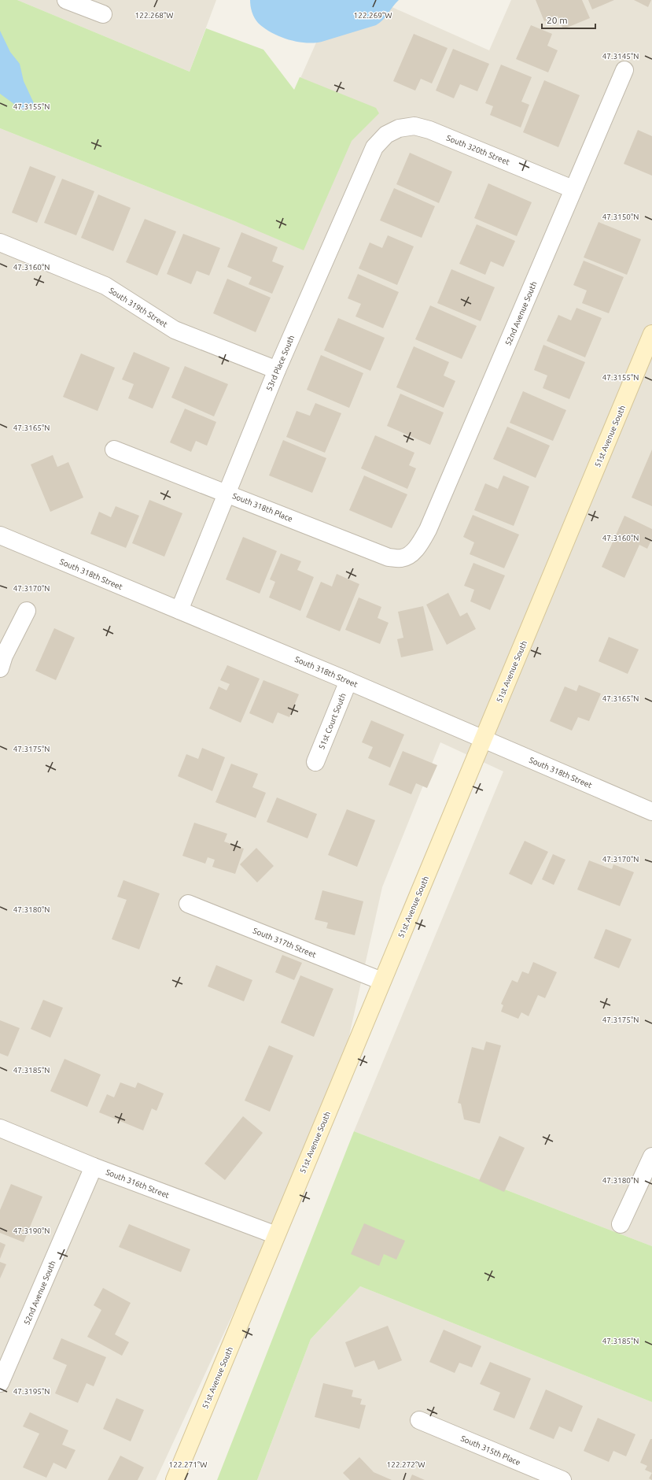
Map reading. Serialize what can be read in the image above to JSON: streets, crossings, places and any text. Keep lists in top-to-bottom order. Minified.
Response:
{"streets":{"main road":["51st Avenue South"],"street":["South 320th Street","South 319th Street","52nd Avenue South","53rd Place South","South 318th Place","South 318th Street","51st Court South","South 317th Street","South 316th Street","South 315th Place"]},"crossings":[["South 320th Street","52nd Avenue South"],["South 320th Street","53rd Place South"],["South 319th Street","53rd Place South"],["52nd Avenue South","South 318th Place"],["52nd Avenue South","South 316th Street"],["53rd Place South","South 318th Place"],["53rd Place South","South 318th Street"],["51st Avenue South","South 318th Street"],["51st Avenue South","South 317th Street"],["51st Avenue South","South 316th Street"],["South 318th Street","51st Court South"]],"scale_bar":"20 m","coordinates":["122.268°W","122.269°W","47.3145°N","47.3155°N","47.3150°N","47.3160°N","47.3165°N","47.3170°N","47.3175°N","47.3180°N","47.3185°N","47.3190°N","47.3195°N","122.271°W","122.272°W"]}
